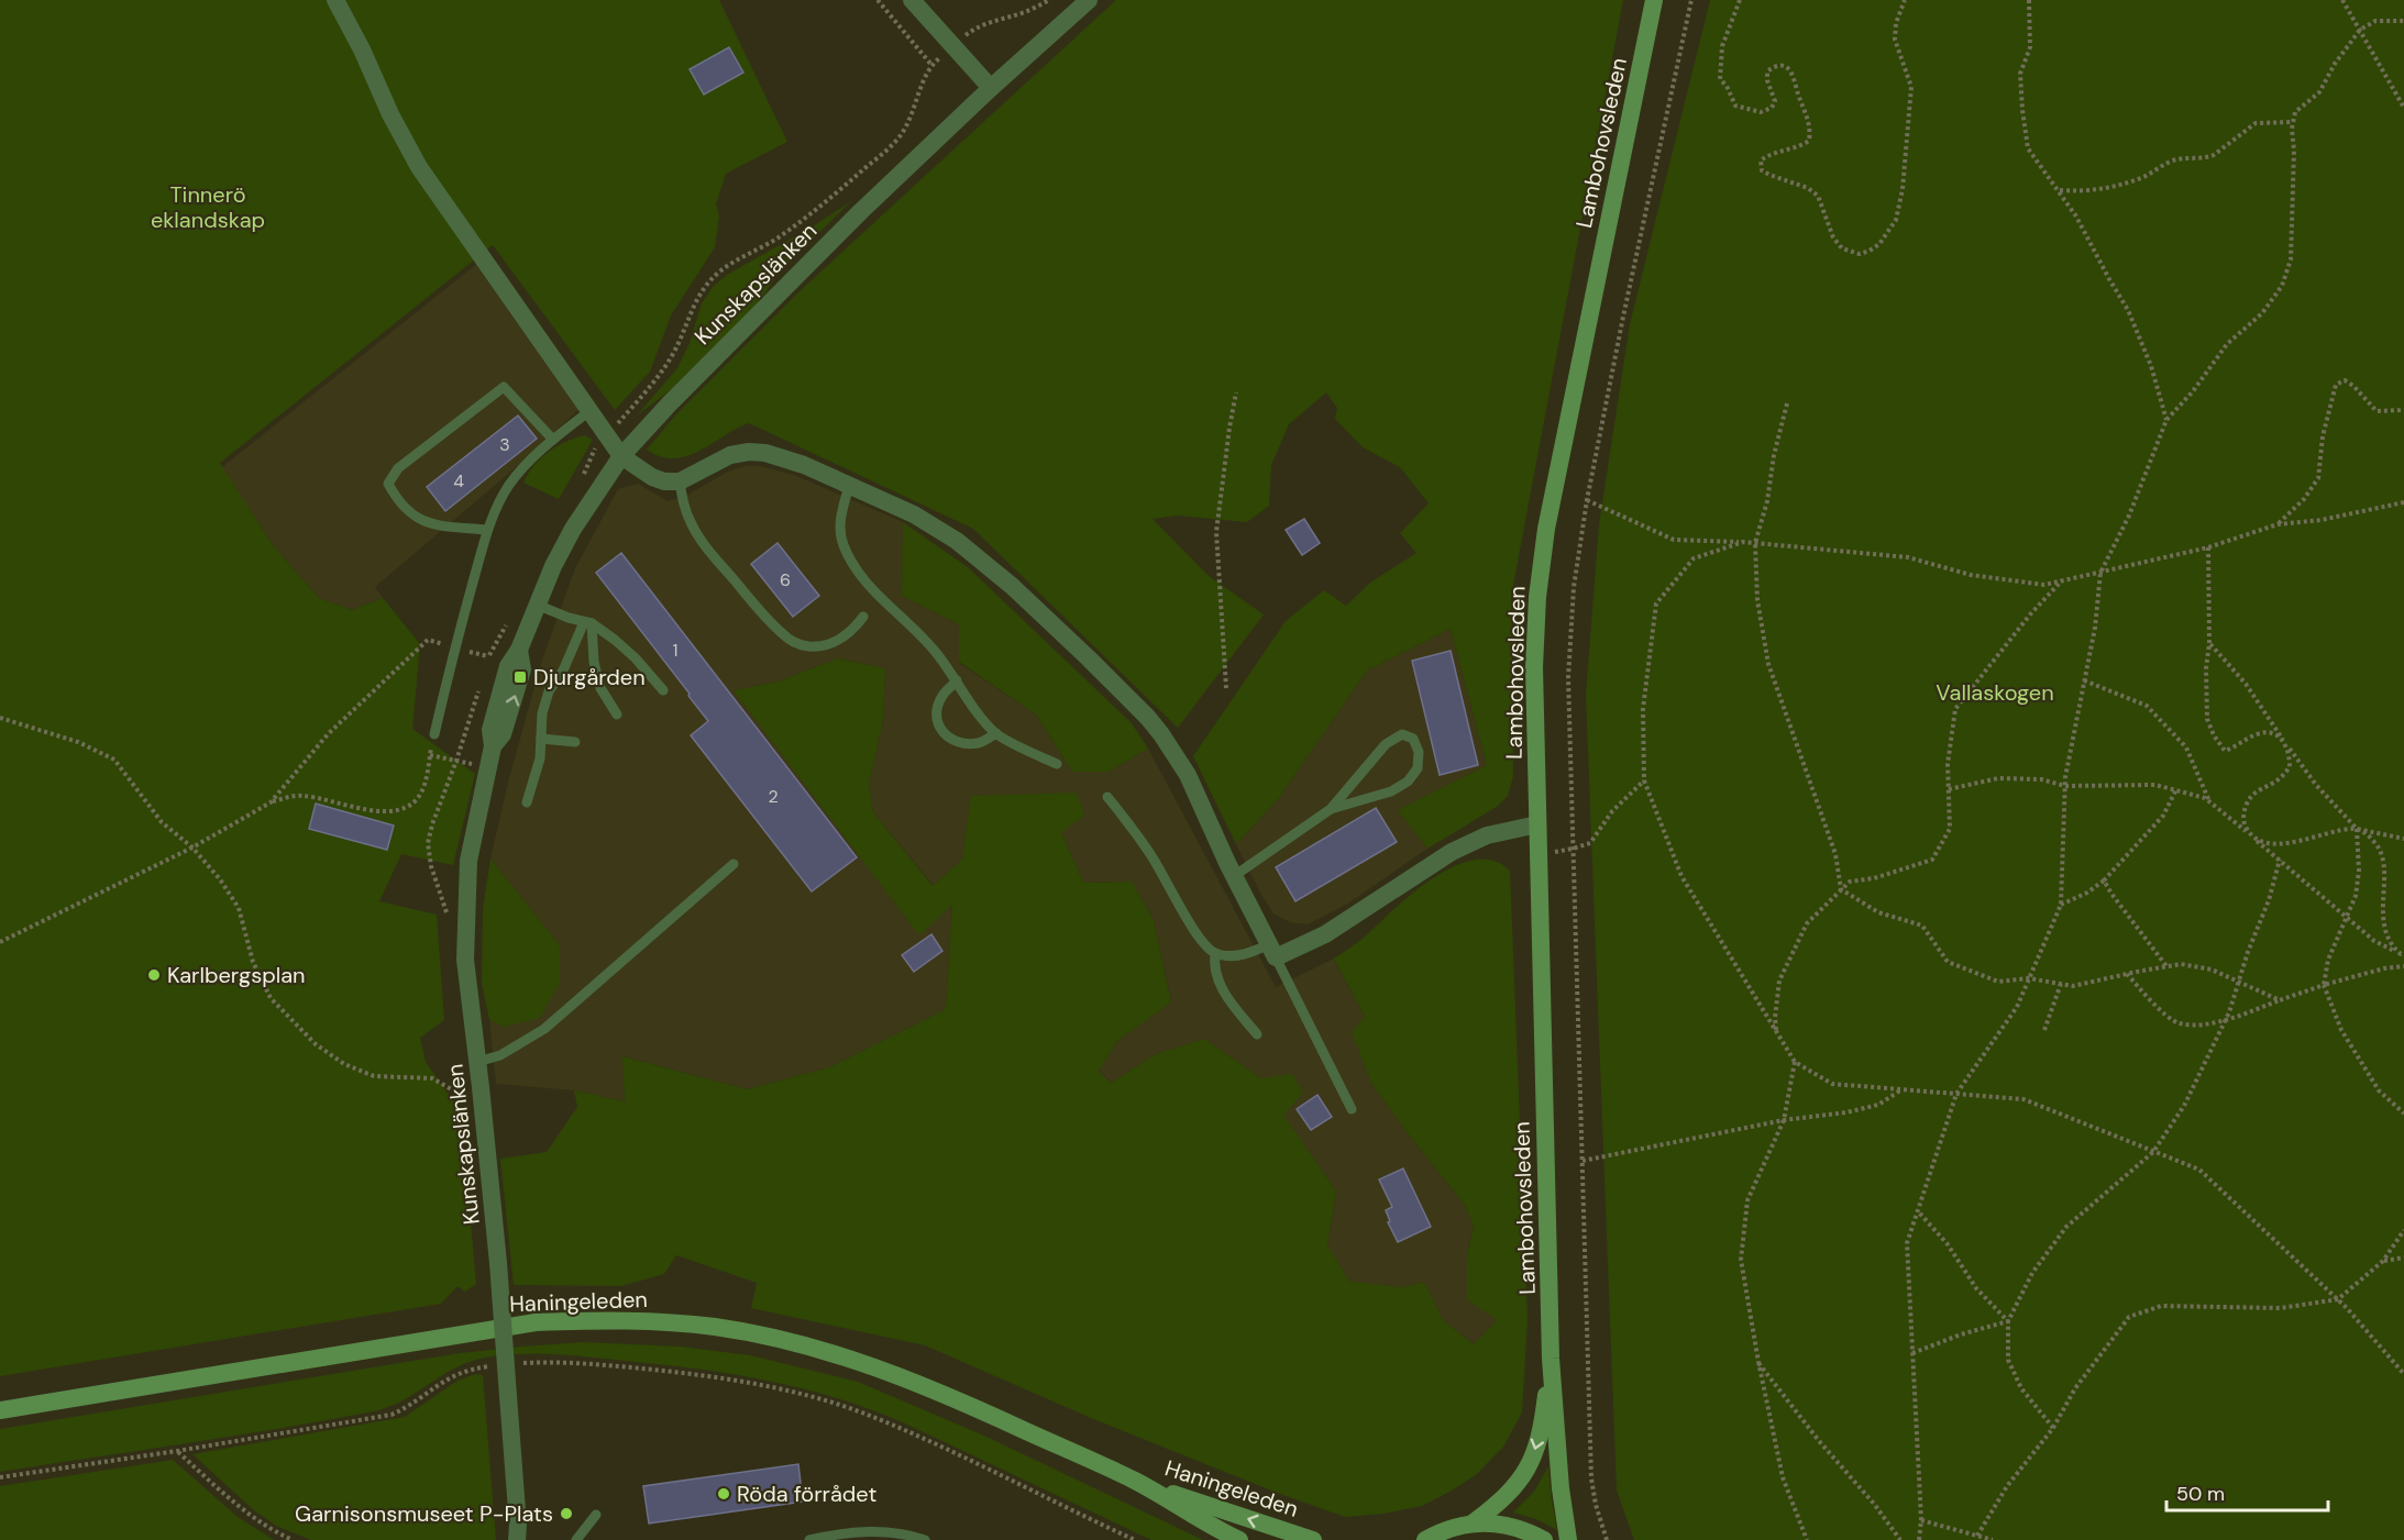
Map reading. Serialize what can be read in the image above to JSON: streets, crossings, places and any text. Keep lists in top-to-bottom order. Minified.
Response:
{"streets":{"main road":["Lambohovsleden","Haningeleden"],"street":["Kunskapslänken"]},"parks":["Tinnerö eklandskap","Vallaskogen"],"places":{"transit":["Djurgården"],"other":["Karlbergsplan","Röda förrådet","Garnisonsmuseet P-Plats"]},"house_numbers":["3","4","6","1","2"],"scale_bar":"50 m"}
